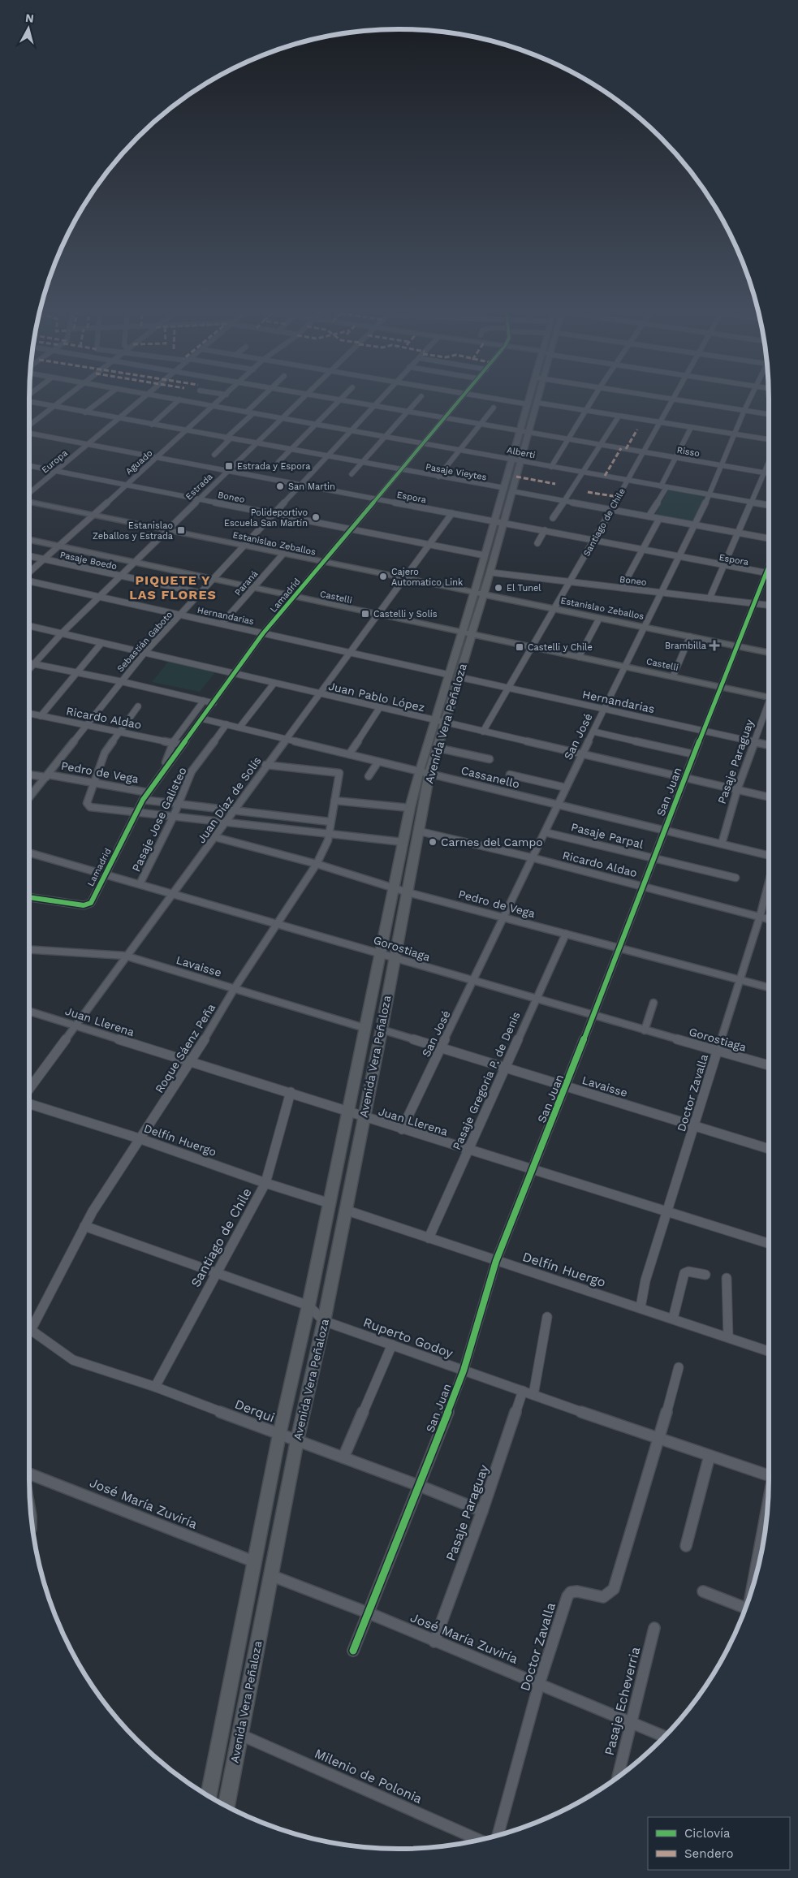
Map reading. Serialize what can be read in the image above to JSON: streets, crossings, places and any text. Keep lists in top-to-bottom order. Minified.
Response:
{"streets":{"main road":["Estanislao Zeballos","Castelli","Avenida Vera Peñaloza"],"street":["Risso","Alberti","Europa","Aguado","Pasaje Vieytes","Estrada","Boneo","Espora","Santiago de Chile","Pasaje Boedo","Paraná","Lamadrid","Hernandarias","Sebastián Gaboto","Juan Pablo López","Ricardo Aldao","San José","Pasaje Paraguay","Pedro de Vega","Cassanello","San Juan","Juan Díaz de Solís","Pasaje Jose Galisteo","Pasaje Parpal","Gorostiaga","Lavaisse","Juan Llerena","Roque Sáenz Peña","Pasaje Gregoria P. de Denis","Doctor Zavalla","Delfín Huergo","Ruperto Godoy","Derqui","José María Zuviría","Pasaje Echeverria","Milenio de Polonia"]},"crossings":[["Risso","Santiago de Chile"],["Risso","Avenida Vera Peñaloza"],["Risso","San José"],["Alberti","Aguado"],["Alberti","Estrada"],["Alberti","Santiago de Chile"],["Alberti","Lamadrid"],["Alberti","Sebastián Gaboto"],["Alberti","Avenida Vera Peñaloza"],["Alberti","San José"],["Europa","Pasaje Vieytes"],["Europa","Boneo"],["Europa","Espora"],["Aguado","Pasaje Vieytes"],["Aguado","Boneo"],["Aguado","Espora"],["Aguado","Estanislao Zeballos"],["Aguado","Pasaje Boedo"],["Aguado","Castelli"],["Pasaje Vieytes","Estrada"],["Pasaje Vieytes","Lamadrid"],["Pasaje Vieytes","Sebastián Gaboto"],["Pasaje Vieytes","Avenida Vera Peñaloza"],["Estrada","Boneo"],["Estrada","Espora"],["Estrada","Estanislao Zeballos"],["Estrada","Pasaje Boedo"],["Estrada","Castelli"],["Estrada","Hernandarias"],["Estrada","Juan Pablo López"],["Boneo","Santiago de Chile"],["Boneo","Lamadrid"],["Boneo","Sebastián Gaboto"],["Boneo","Avenida Vera Peñaloza"],["Boneo","San José"],["Boneo","San Juan"],["Boneo","Juan Díaz de Solís"],["Espora","Santiago de Chile"],["Espora","Lamadrid"],["Espora","Sebastián Gaboto"],["Espora","Avenida Vera Peñaloza"],["Espora","San José"],["Espora","Juan Díaz de Solís"],["Santiago de Chile","Estanislao Zeballos"],["Santiago de Chile","Castelli"],["Santiago de Chile","Hernandarias"],["Santiago de Chile","Juan Pablo López"],["Santiago de Chile","Juan Llerena"],["Santiago de Chile","Delfín Huergo"],["Santiago de Chile","Ruperto Godoy"],["Santiago de Chile","Derqui"],["Estanislao Zeballos","Paraná"],["Estanislao Zeballos","Lamadrid"],["Estanislao Zeballos","Sebastián Gaboto"],["Estanislao Zeballos","Avenida Vera Peñaloza"],["Estanislao Zeballos","San José"],["Estanislao Zeballos","San Juan"],["Estanislao Zeballos","Juan Díaz de Solís"],["Pasaje Boedo","Sebastián Gaboto"],["Paraná","Castelli"],["Paraná","Hernandarias"],["Lamadrid","Castelli"],["Lamadrid","Hernandarias"],["Lamadrid","Juan Pablo López"],["Lamadrid","Ricardo Aldao"],["Lamadrid","Pedro de Vega"],["Lamadrid","Cassanello"],["Lamadrid","Gorostiaga"],["Castelli","Sebastián Gaboto"],["Castelli","Avenida Vera Peñaloza"],["Castelli","San José"],["Castelli","San Juan"],["Castelli","Juan Díaz de Solís"],["Hernandarias","Sebastián Gaboto"],["Hernandarias","Avenida Vera Peñaloza"],["Hernandarias","San José"],["Hernandarias","Pasaje Paraguay"],["Hernandarias","San Juan"],["Hernandarias","Juan Díaz de Solís"],["Sebastián Gaboto","Juan Pablo López"],["Sebastián Gaboto","Ricardo Aldao"],["Sebastián Gaboto","Pedro de Vega"],["Juan Pablo López","Avenida Vera Peñaloza"],["Juan Pablo López","San José"],["Juan Pablo López","Pasaje Paraguay"],["Juan Pablo López","San Juan"],["Juan Pablo López","Juan Díaz de Solís"],["Ricardo Aldao","Avenida Vera Peñaloza"],["Ricardo Aldao","San José"],["Ricardo Aldao","San Juan"],["Ricardo Aldao","Doctor Zavalla"],["Avenida Vera Peñaloza","Pedro de Vega"],["Avenida Vera Peñaloza","Cassanello"],["Avenida Vera Peñaloza","Gorostiaga"],["Avenida Vera Peñaloza","Lavaisse"],["Avenida Vera Peñaloza","Juan Llerena"],["Avenida Vera Peñaloza","Delfín Huergo"],["Avenida Vera Peñaloza","Ruperto Godoy"],["Avenida Vera Peñaloza","Derqui"],["Avenida Vera Peñaloza","José María Zuviría"],["Avenida Vera Peñaloza","Milenio de Polonia"],["San José","Pedro de Vega"],["San José","Cassanello"],["San José","Pasaje Parpal"],["San José","Gorostiaga"],["San José","Lavaisse"],["San José","Juan Llerena"],["Pasaje Paraguay","Cassanello"],["Pasaje Paraguay","Ruperto Godoy"],["Pasaje Paraguay","Derqui"],["Pasaje Paraguay","José María Zuviría"],["Pedro de Vega","San Juan"],["Pedro de Vega","Juan Díaz de Solís"],["Pedro de Vega","Roque Sáenz Peña"],["Pedro de Vega","Pasaje Gregoria P. de Denis"],["Pedro de Vega","Doctor Zavalla"],["Cassanello","San Juan"],["Cassanello","Juan Díaz de Solís"],["Cassanello","Pasaje Jose Galisteo"],["San Juan","Pasaje Parpal"],["San Juan","Gorostiaga"],["San Juan","Lavaisse"],["San Juan","Juan Llerena"],["San Juan","Delfín Huergo"],["San Juan","Ruperto Godoy"],["San Juan","Derqui"],["San Juan","José María Zuviría"],["Juan Díaz de Solís","Gorostiaga"],["Juan Díaz de Solís","Lavaisse"],["Juan Díaz de Solís","Juan Llerena"],["Juan Díaz de Solís","Roque Sáenz Peña"],["Pasaje Jose Galisteo","Gorostiaga"],["Gorostiaga","Roque Sáenz Peña"],["Gorostiaga","Pasaje Gregoria P. de Denis"],["Gorostiaga","Doctor Zavalla"],["Lavaisse","Roque Sáenz Peña"],["Lavaisse","Pasaje Gregoria P. de Denis"],["Lavaisse","Doctor Zavalla"],["Juan Llerena","Roque Sáenz Peña"],["Juan Llerena","Pasaje Gregoria P. de Denis"],["Juan Llerena","Doctor Zavalla"],["Roque Sáenz Peña","Delfín Huergo"],["Roque Sáenz Peña","Ruperto Godoy"],["Pasaje Gregoria P. de Denis","Delfín Huergo"],["Doctor Zavalla","Delfín Huergo"],["Doctor Zavalla","Ruperto Godoy"],["Doctor Zavalla","José María Zuviría"],["José María Zuviría","Pasaje Echeverria"]],"districts":["PIQUETE Y LAS FLORES"],"places":{"transit":["Estrada y Espora","Estanislao Zeballos y Estrada","Castelli y Solís","Castelli y Chile"],"other":["San Martin","Polideportivo Escuela San Martín","Cajero Automatico Link","El Tunel","Carnes del Campo"],"health":["Brambilla"]},"legend":["Ciclovía","Sendero"],"north":"top"}
